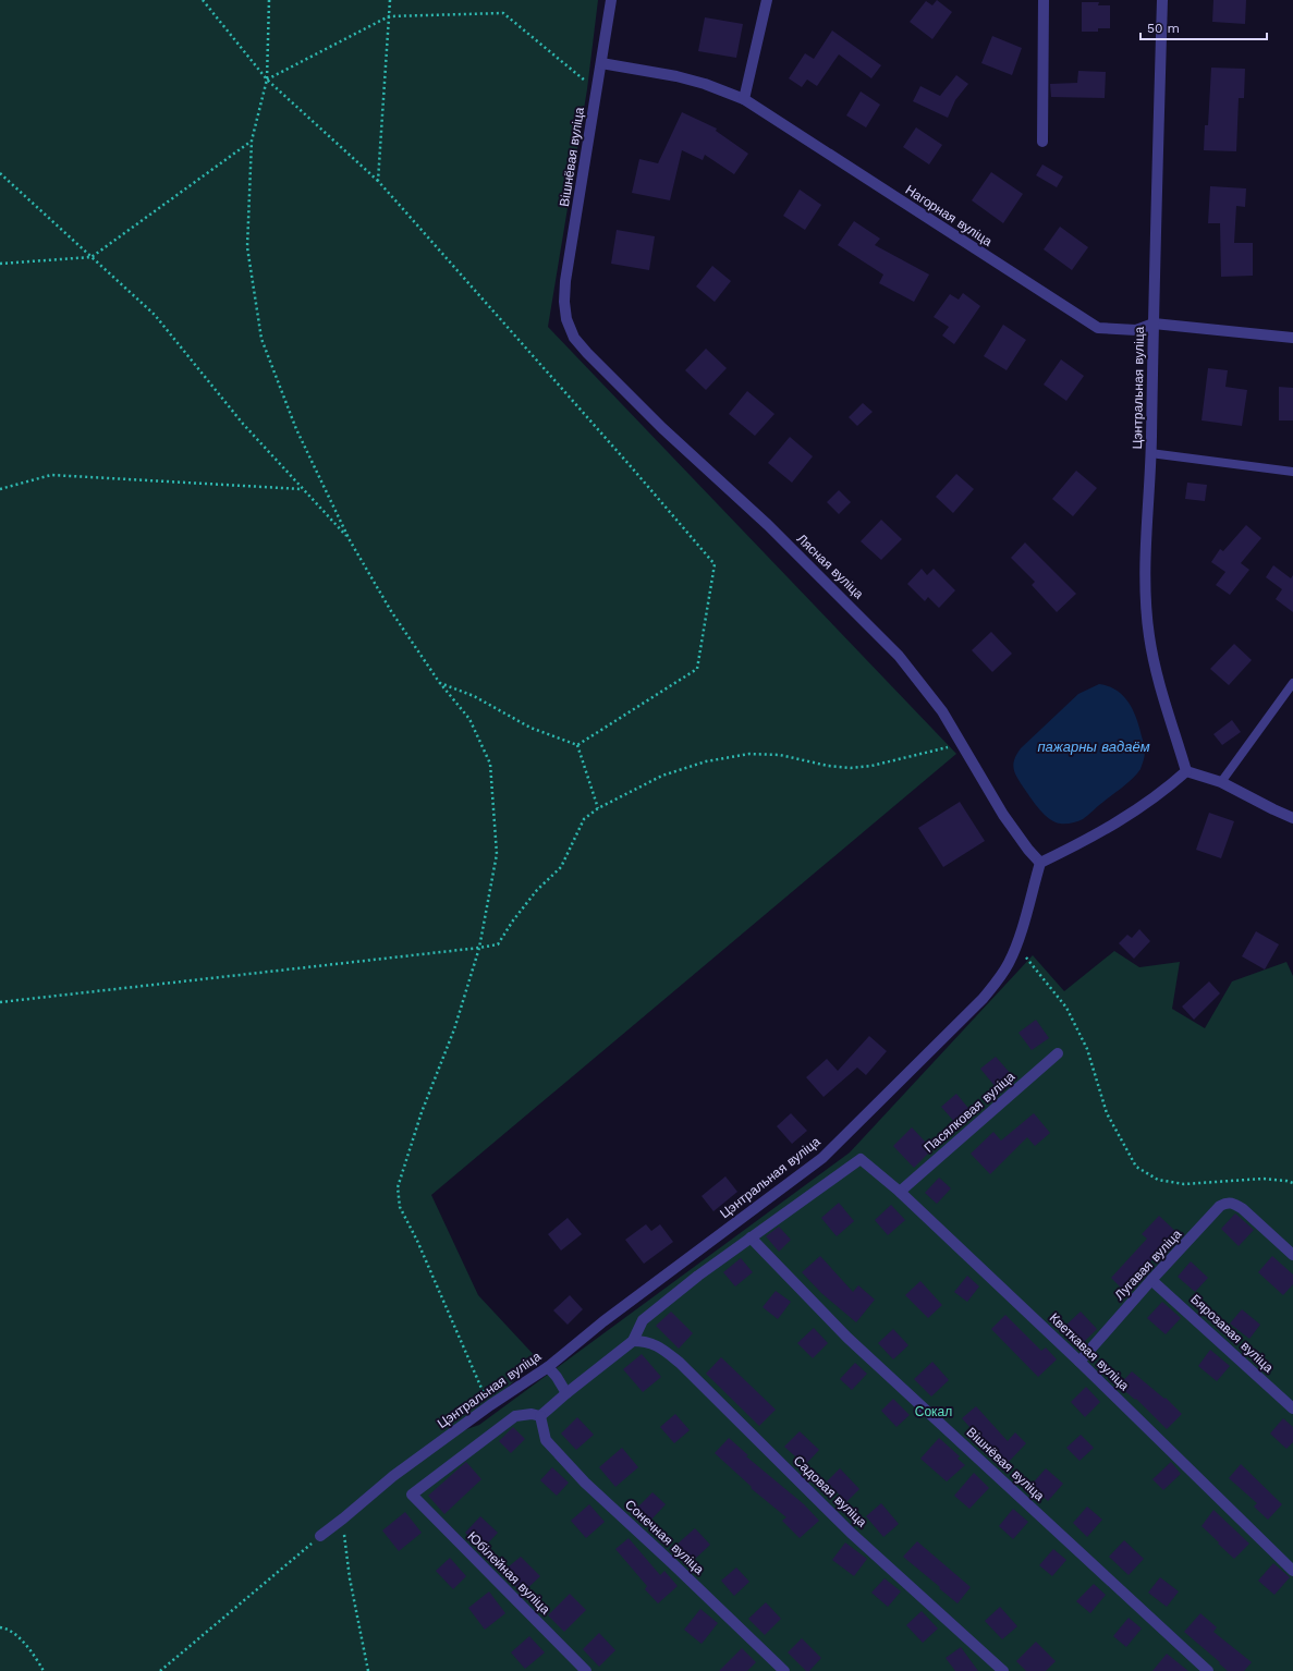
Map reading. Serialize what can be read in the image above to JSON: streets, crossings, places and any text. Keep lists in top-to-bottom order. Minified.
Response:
{"streets":{"street":["Вішнёвая вуліца","Нагорная вуліца","Цэнтральная вуліца","Лясная вуліца","Пасялковая вуліца","Лугавая вуліца","Бярозавая вуліца","Кветкавая вуліца","Садовая вуліца","Сонечная вуліца","Юбілейная вуліца"]},"crossings":[["Вішнёвая вуліца","Нагорная вуліца"],["Вішнёвая вуліца","Лясная вуліца"],["Вішнёвая вуліца","Кветкавая вуліца"],["Нагорная вуліца","Цэнтральная вуліца"],["Цэнтральная вуліца","Лясная вуліца"],["Пасялковая вуліца","Кветкавая вуліца"],["Лугавая вуліца","Бярозавая вуліца"],["Лугавая вуліца","Кветкавая вуліца"],["Сонечная вуліца","Юбілейная вуліца"]],"water":["пажарны вадаём"],"parks":["Сокал"],"scale_bar":"50 m"}
